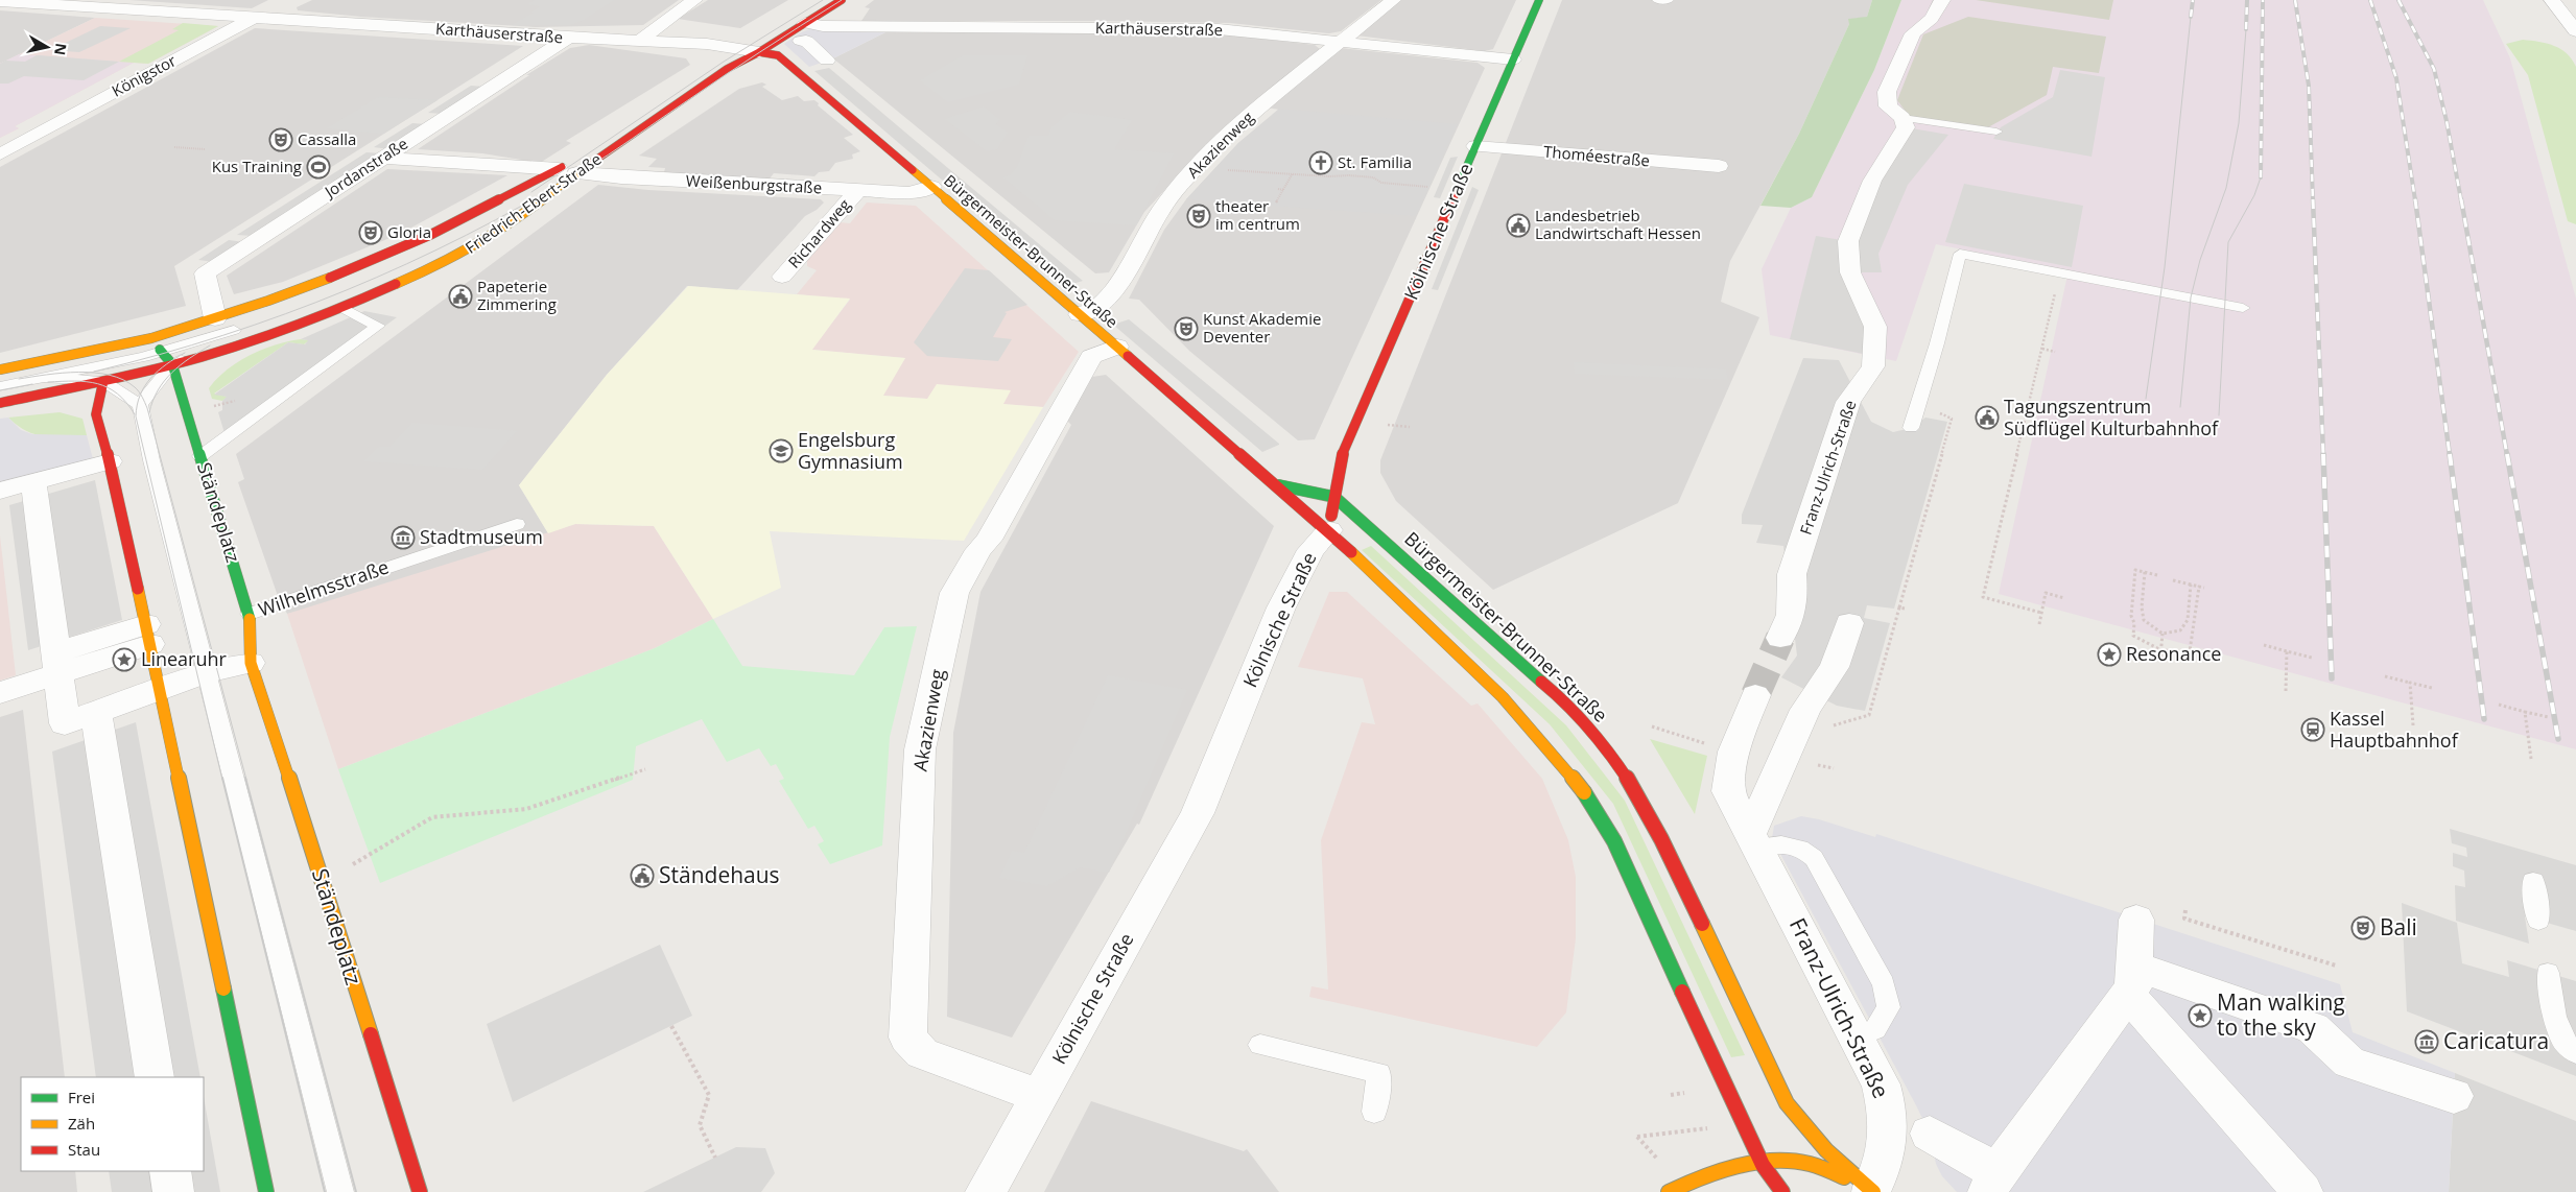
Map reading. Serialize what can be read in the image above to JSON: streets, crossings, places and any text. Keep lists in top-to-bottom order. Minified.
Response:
{"streets":{"main road":["Friedrich-Ebert-Straße","Kölnische Straße","Bürgermeister-Brunner-Straße","Ständeplatz"],"street":["Karthäuserstraße","Königstor","Akazienweg","Thoméestraße","Jordanstraße","Weißenburgstraße","Richardweg","Franz-Ulrich-Straße"],"lane":["Wilhelmsstraße"]},"crossings":[["Karthäuserstraße","Königstor"],["Karthäuserstraße","Akazienweg"],["Karthäuserstraße","Jordanstraße"],["Karthäuserstraße","Friedrich-Ebert-Straße"],["Karthäuserstraße","Kölnische Straße"],["Karthäuserstraße","Bürgermeister-Brunner-Straße"],["Akazienweg","Kölnische Straße"],["Akazienweg","Bürgermeister-Brunner-Straße"],["Thoméestraße","Kölnische Straße"],["Jordanstraße","Weißenburgstraße"],["Jordanstraße","Friedrich-Ebert-Straße"],["Weißenburgstraße","Friedrich-Ebert-Straße"],["Weißenburgstraße","Richardweg"],["Weißenburgstraße","Bürgermeister-Brunner-Straße"],["Friedrich-Ebert-Straße","Bürgermeister-Brunner-Straße"],["Friedrich-Ebert-Straße","Ständeplatz"],["Kölnische Straße","Bürgermeister-Brunner-Straße"],["Bürgermeister-Brunner-Straße","Franz-Ulrich-Straße"],["Ständeplatz","Wilhelmsstraße"]],"places":{"theatre":["Cassalla","theater im centrum","Gloria","Kunst Akademie Deventer","Bali"],"church":["St. Familia"],"sports":["Kus Training"],"public building":["Landesbetrieb Landwirtschaft Hessen","Papeterie Zimmering","Tagungszentrum Südflügel Kulturbahnhof","Ständehaus"],"school or university":["Engelsburg Gymnasium"],"museum":["Stadtmuseum","Caricatura"],"place":["Resonance","Linearuhr","Man walking to the sky"],"station":["Kassel Hauptbahnhof"]},"legend":["Frei","Zäh","Stau"],"north":"right"}
